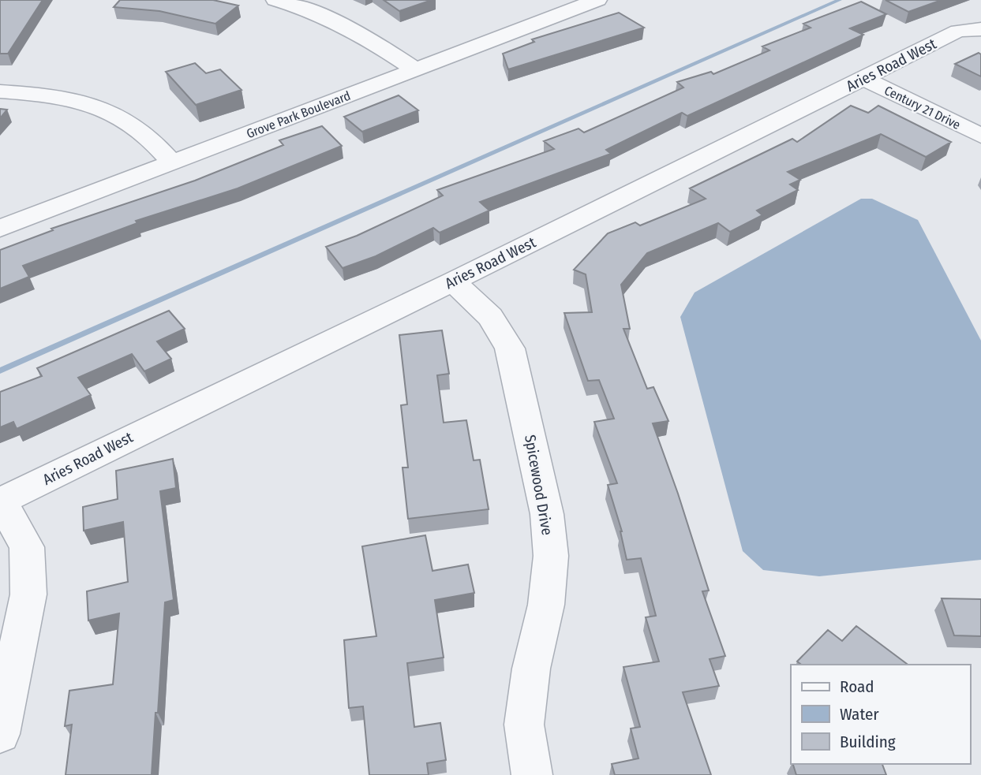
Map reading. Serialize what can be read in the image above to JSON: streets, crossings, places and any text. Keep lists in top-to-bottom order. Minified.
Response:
{"streets":{"street":["Aries Road West","Century 21 Drive","Grove Park Boulevard","Spicewood Drive"]},"crossings":[["Aries Road West","Century 21 Drive"],["Aries Road West","Spicewood Drive"]],"legend":["Road","Water","Building"]}
